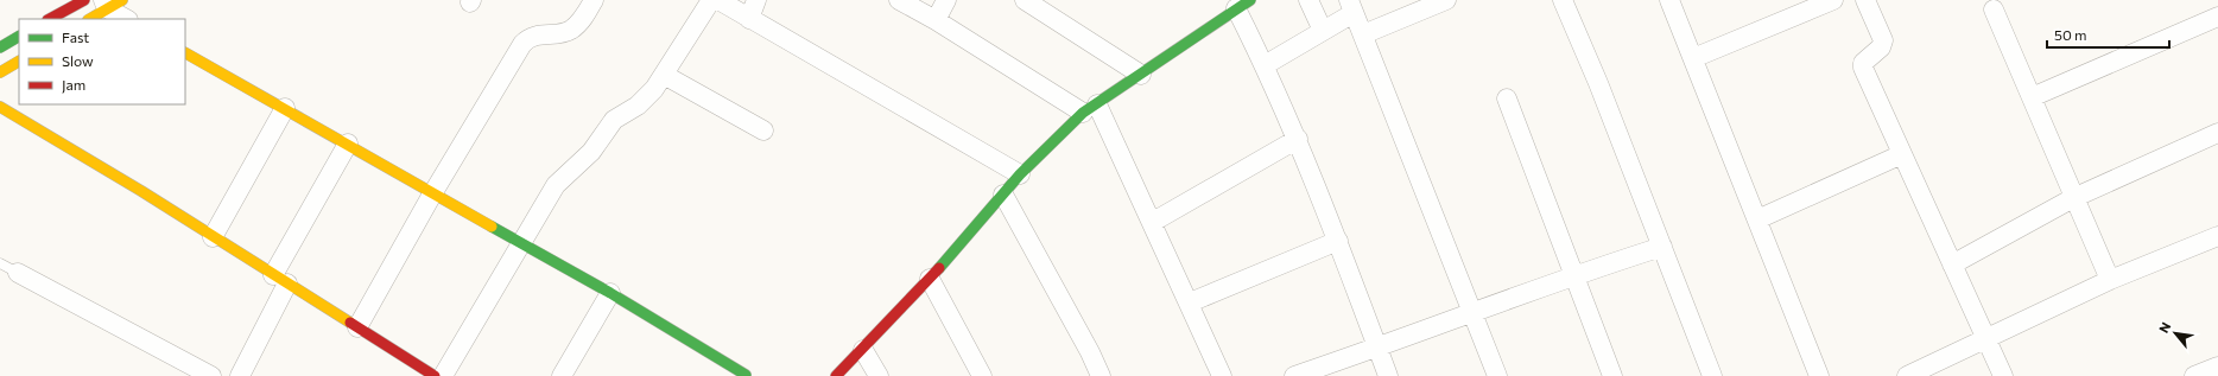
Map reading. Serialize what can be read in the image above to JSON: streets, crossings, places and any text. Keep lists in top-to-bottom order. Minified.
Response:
{"legend":["Fast","Slow","Jam"],"scale_bar":"50 m","north":"top left"}
